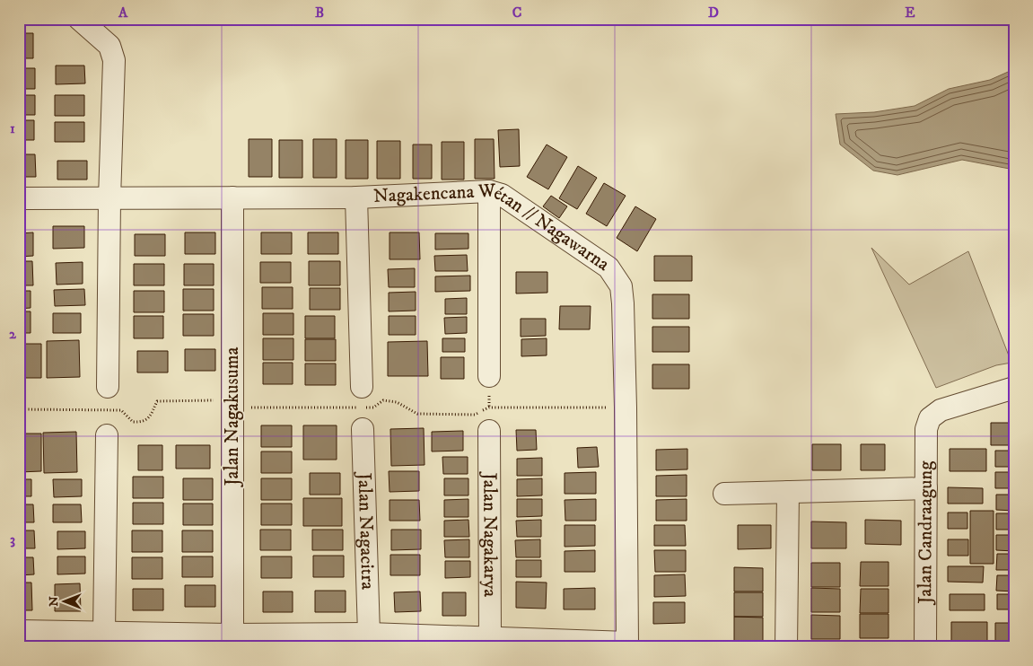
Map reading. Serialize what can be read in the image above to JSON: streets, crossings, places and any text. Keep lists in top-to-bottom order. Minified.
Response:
{"streets":{"street":["Nagakencana Wétan // Nagawarna","Jalan Nagakusuma","Jalan Nagacitra","Jalan Candraagung","Jalan Nagakarya"]},"crossings":[["Nagakencana Wétan // Nagawarna","Jalan Nagakusuma"],["Nagakencana Wétan // Nagawarna","Jalan Nagakarya"]],"north":"left","grid":{"columns":["A","B","C","D","E"],"rows":["1","2","3"]}}
